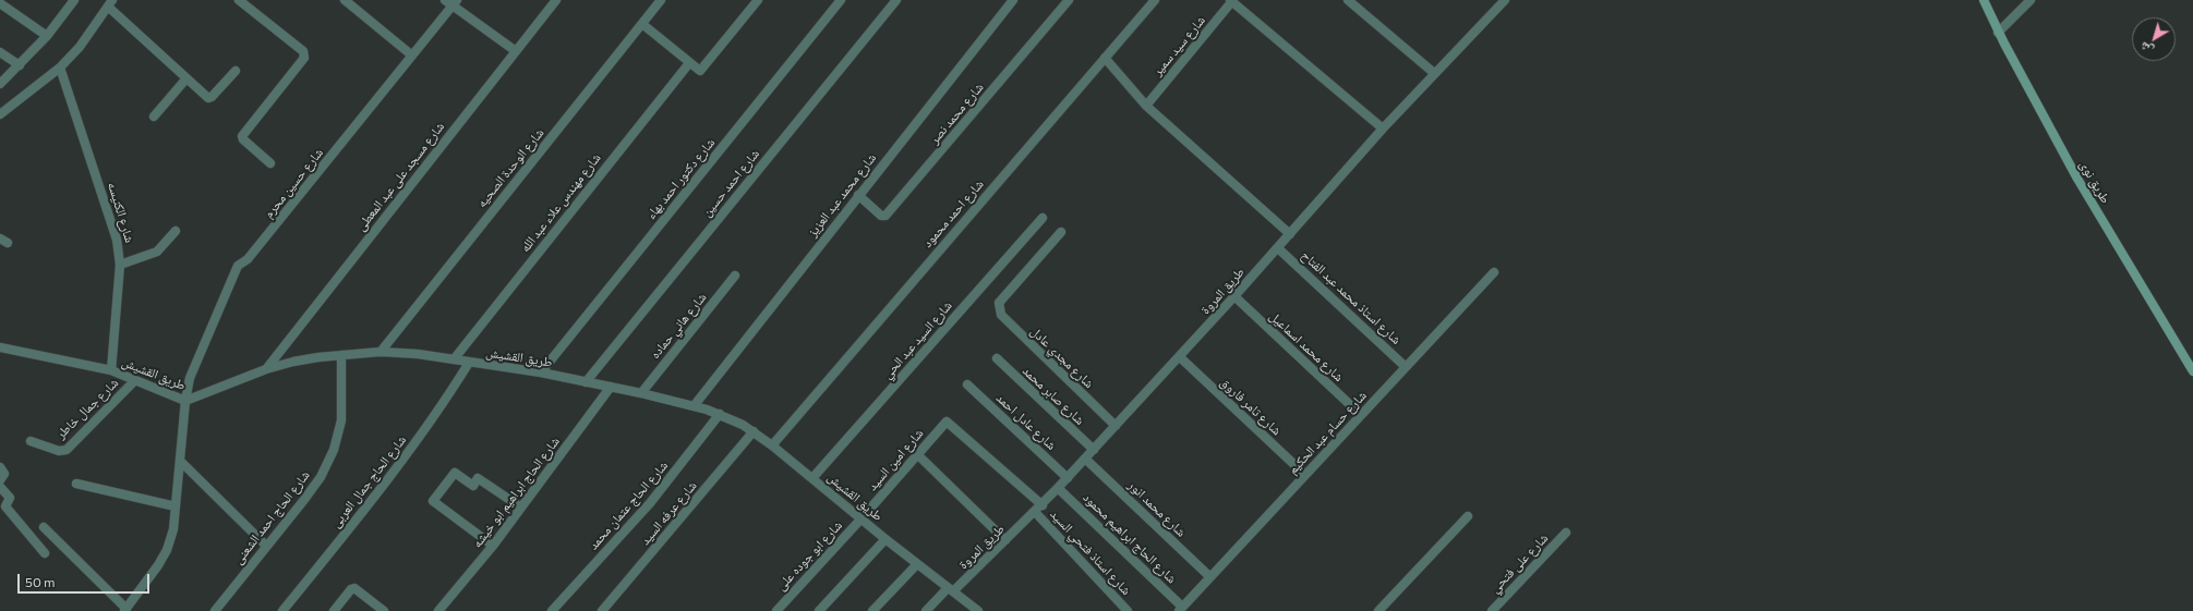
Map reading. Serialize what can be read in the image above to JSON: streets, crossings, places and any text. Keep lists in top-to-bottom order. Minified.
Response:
{"streets":{"street":["شارع سيد سمير","شارع محمد نصر","شارع الوحدة الصحيه","شارع مسجد على عبد المعطى","شارع دكتور احمد بهاء","طريق نوى","شارع حسين محرم","شارع احمد حسين","شارع محمد عبد العزيز","شارع مهندس علاء عبد الله","شارع الكنيسه","شارع احمد محمود","طريق المروة","شارع استاذ محمد عبد الفتاح","شارع هاني حماده","شارع السيد عبد الحي","شارع محمد اسماعيل","طريق القشيش","شارع مجدي عادل","شارع صابر محمد","شارع تامر فاروق","شارع جمال خاطر","شارع عادل احمد","شارع حسام عبد الحكيم","شارع امين السيد","شارع الحاج جمال العربى","شارع الحاج ابراهيم ابو خيشه","شارع الحاج عتمان محمد","شارع محمد انور","شارع عرفه السيد","شارع الحاج احمد الشعنى","شارع الحاج ابراهيم محمود","شارع استاذ فتحي السيد","شارع ابو جوده على","شارع على فتحي"]},"crossings":[["شارع محمد نصر","شارع محمد عبد العزيز"],["شارع الوحدة الصحيه","طريق القشيش"],["شارع مسجد على عبد المعطى","طريق القشيش"],["شارع دكتور احمد بهاء","طريق القشيش"],["شارع حسين محرم","طريق القشيش"],["شارع احمد حسين","طريق القشيش"],["شارع محمد عبد العزيز","طريق القشيش"],["شارع مهندس علاء عبد الله","طريق القشيش"],["شارع الكنيسه","طريق القشيش"],["شارع احمد محمود","طريق القشيش"],["طريق المروة","شارع استاذ محمد عبد الفتاح"],["طريق المروة","شارع محمد اسماعيل"],["طريق المروة","طريق القشيش"],["طريق المروة","شارع مجدي عادل"],["طريق المروة","شارع صابر محمد"],["طريق المروة","شارع تامر فاروق"],["طريق المروة","شارع عادل احمد"],["طريق المروة","شارع امين السيد"],["طريق المروة","شارع محمد انور"],["طريق المروة","شارع الحاج ابراهيم محمود"],["طريق المروة","شارع استاذ فتحي السيد"],["شارع استاذ محمد عبد الفتاح","شارع حسام عبد الحكيم"],["شارع هاني حماده","طريق القشيش"],["شارع السيد عبد الحي","طريق القشيش"],["شارع محمد اسماعيل","شارع حسام عبد الحكيم"],["طريق القشيش","شارع جمال خاطر"],["طريق القشيش","شارع امين السيد"],["طريق القشيش","شارع الحاج جمال العربى"],["طريق القشيش","شارع الحاج ابراهيم ابو خيشه"],["طريق القشيش","شارع الحاج عتمان محمد"],["طريق القشيش","شارع عرفه السيد"],["طريق القشيش","شارع الحاج احمد الشعنى"],["طريق القشيش","شارع ابو جوده على"],["شارع تامر فاروق","شارع حسام عبد الحكيم"],["شارع حسام عبد الحكيم","شارع محمد انور"],["شارع حسام عبد الحكيم","شارع الحاج ابراهيم محمود"],["شارع امين السيد","شارع ابو جوده على"]],"scale_bar":"50 m","north":"bottom left"}
